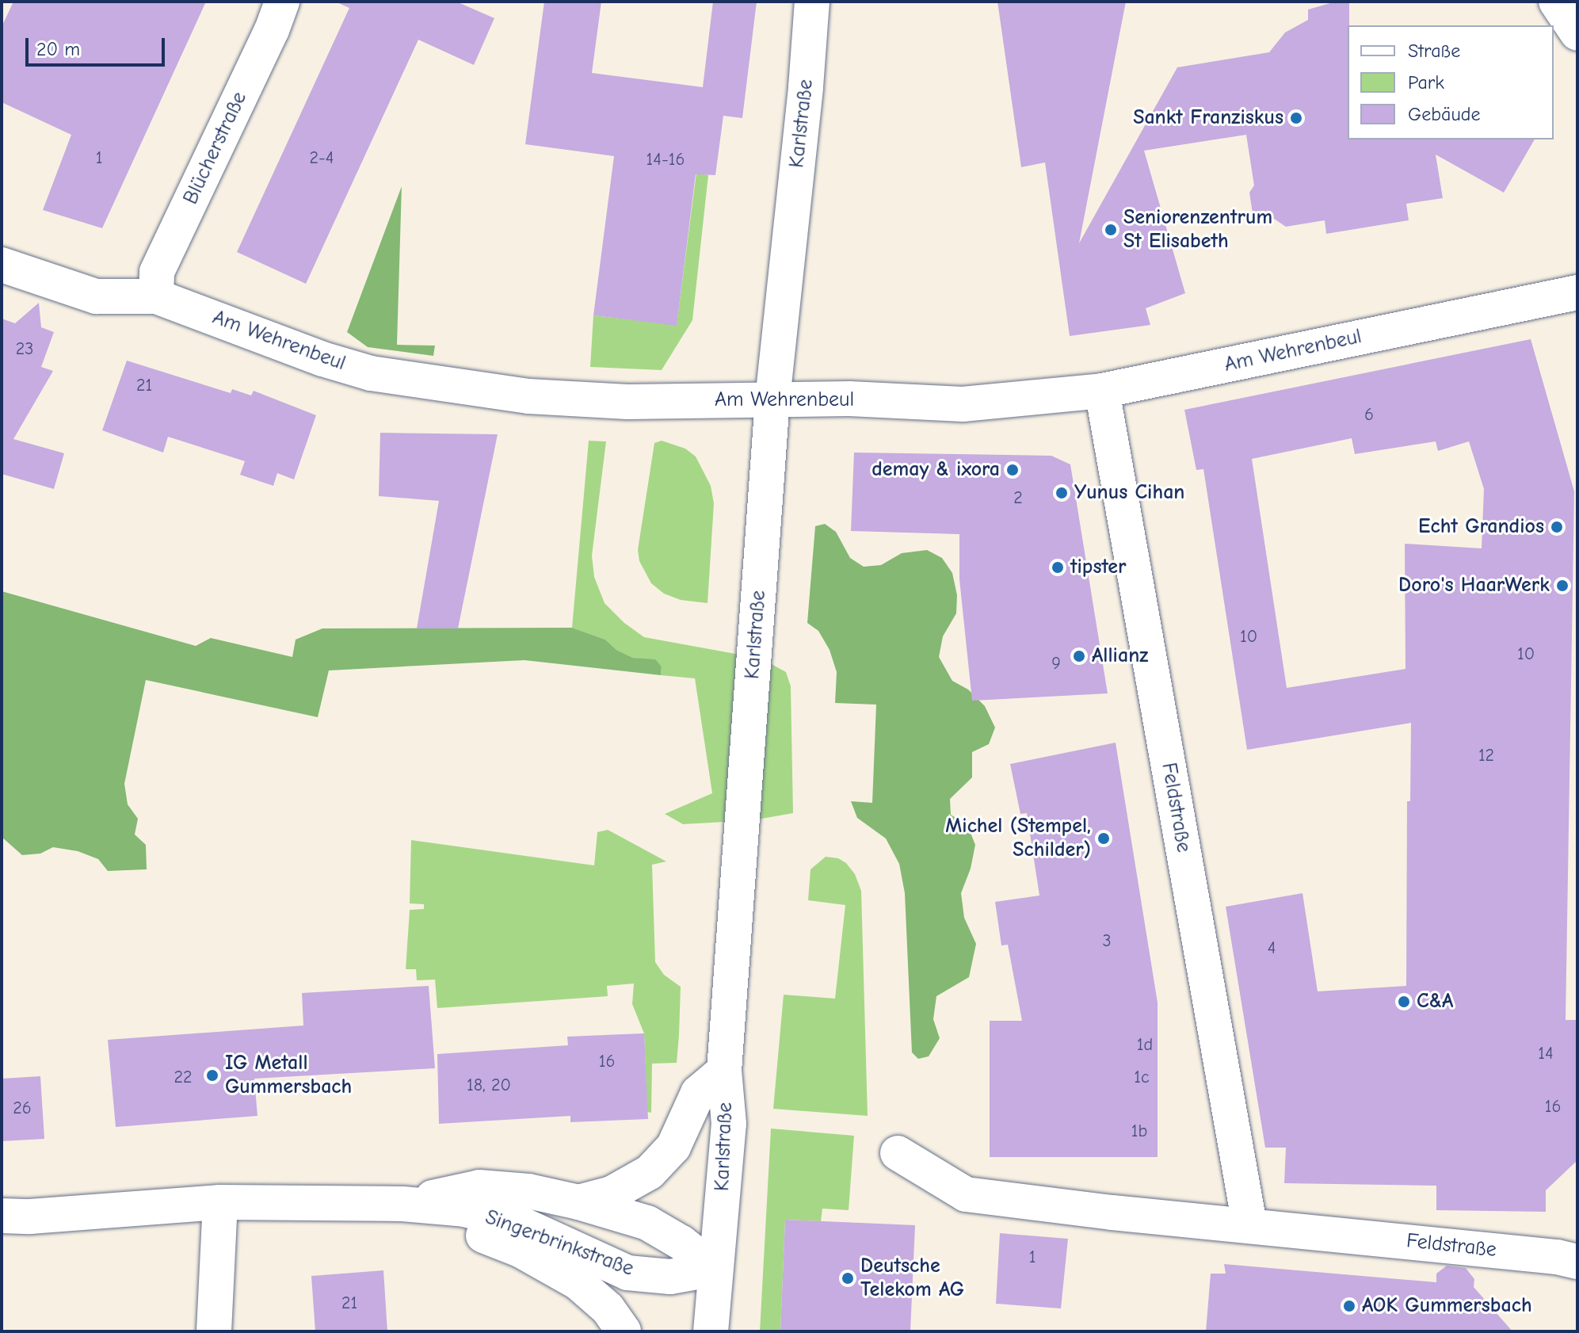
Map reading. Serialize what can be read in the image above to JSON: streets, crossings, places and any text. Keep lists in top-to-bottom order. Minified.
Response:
{"streets":{"street":["Karlstraße","Blücherstraße","Am Wehrenbeul","Feldstraße","Singerbrinkstraße"]},"crossings":[["Karlstraße","Am Wehrenbeul"],["Karlstraße","Singerbrinkstraße"],["Blücherstraße","Am Wehrenbeul"],["Am Wehrenbeul","Feldstraße"]],"places":["Sankt Franziskus","Seniorenzentrum St Elisabeth","demay & ixora","Yunus Cihan","Echt Grandios","tipster","Doro's HaarWerk","Allianz","Michel (Stempel, Schilder)","C&A","IG Metall Gummersbach","Deutsche Telekom AG","AOK Gummersbach"],"house_numbers":["1","2-4","14-16","23","21","6","2","10","10","9","12","3","4","1d","14","16","22","1c","18, 20","16","26","1b","1","21"],"legend":["Straße","Park","Gebäude"],"scale_bar":"20 m"}
